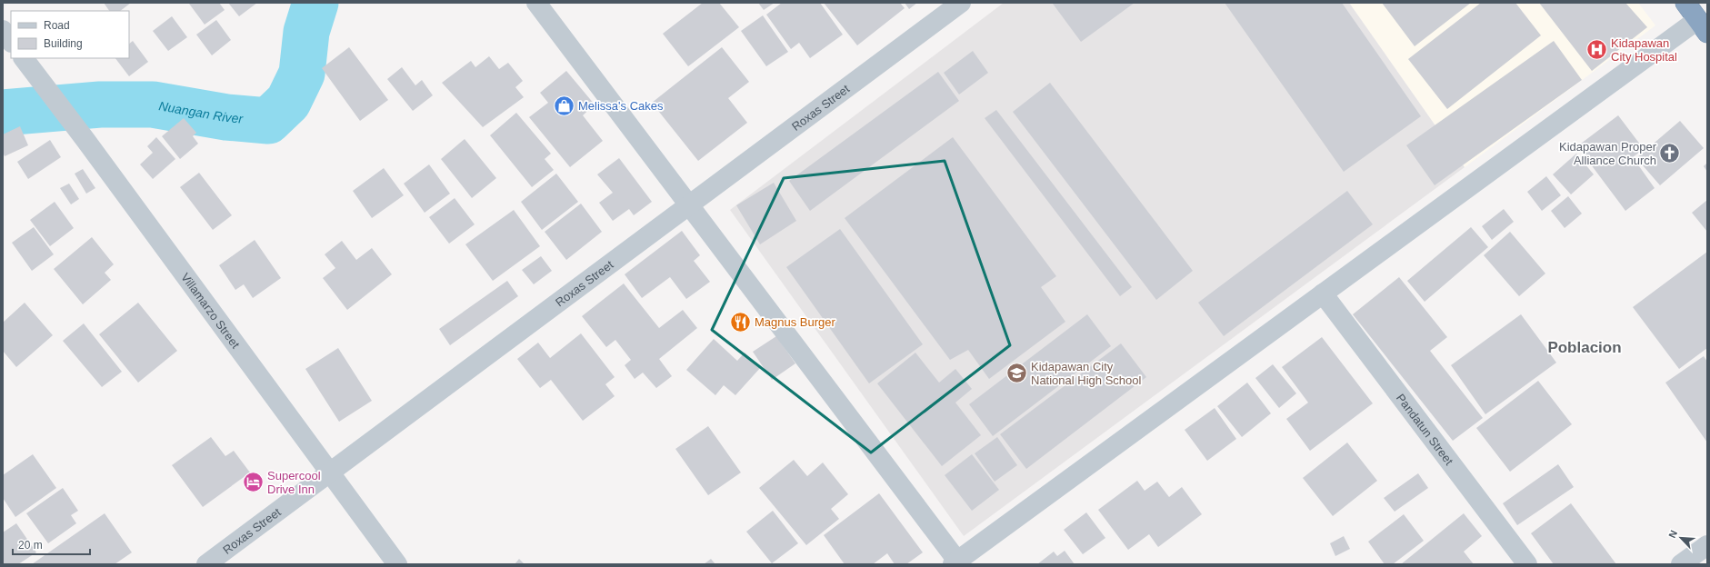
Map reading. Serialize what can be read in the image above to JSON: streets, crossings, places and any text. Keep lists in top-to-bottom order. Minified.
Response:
{"streets":{"street":["Roxas Street","Villamarzo Street","Pandatun Street"]},"crossings":[["Roxas Street","Villamarzo Street"]],"districts":["Poblacion"],"water":["Nuangan River"],"places":{"hospital":["Kidapawan City Hospital"],"shop":["Melissa's Cakes"],"church":["Kidapawan Proper Alliance Church"],"restaurant":["Magnus Burger"],"school or university":["Kidapawan City National High School"],"hotel":["Supercool Drive Inn"]},"legend":["Road","Building"],"scale_bar":"20 m","north":"top left"}
